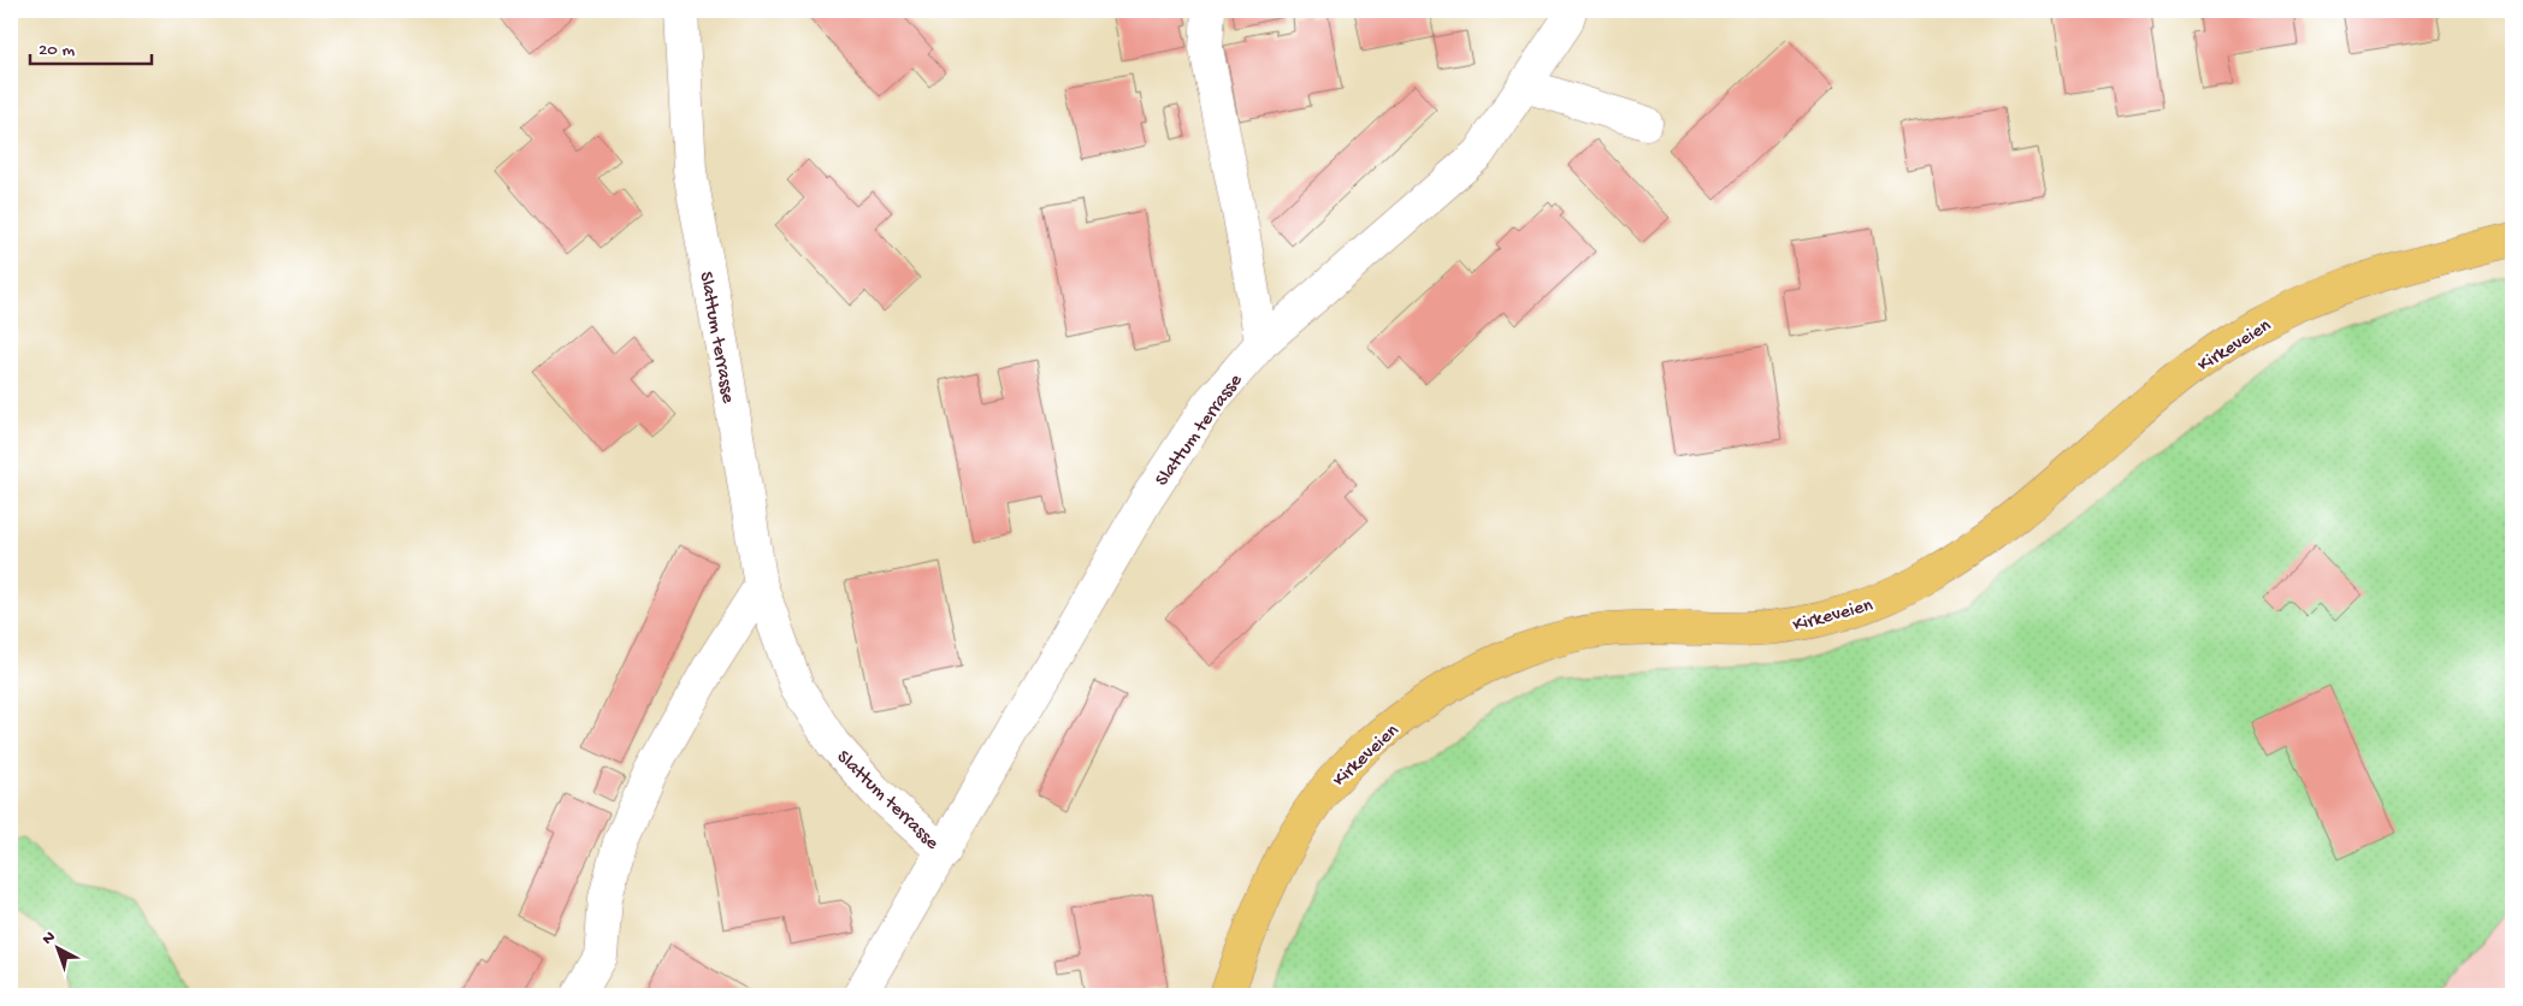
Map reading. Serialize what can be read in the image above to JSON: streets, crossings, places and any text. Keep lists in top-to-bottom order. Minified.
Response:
{"streets":{"main road":["Kirkeveien"],"street":["Slattum terrasse"]},"scale_bar":"20 m","north":"top left"}
